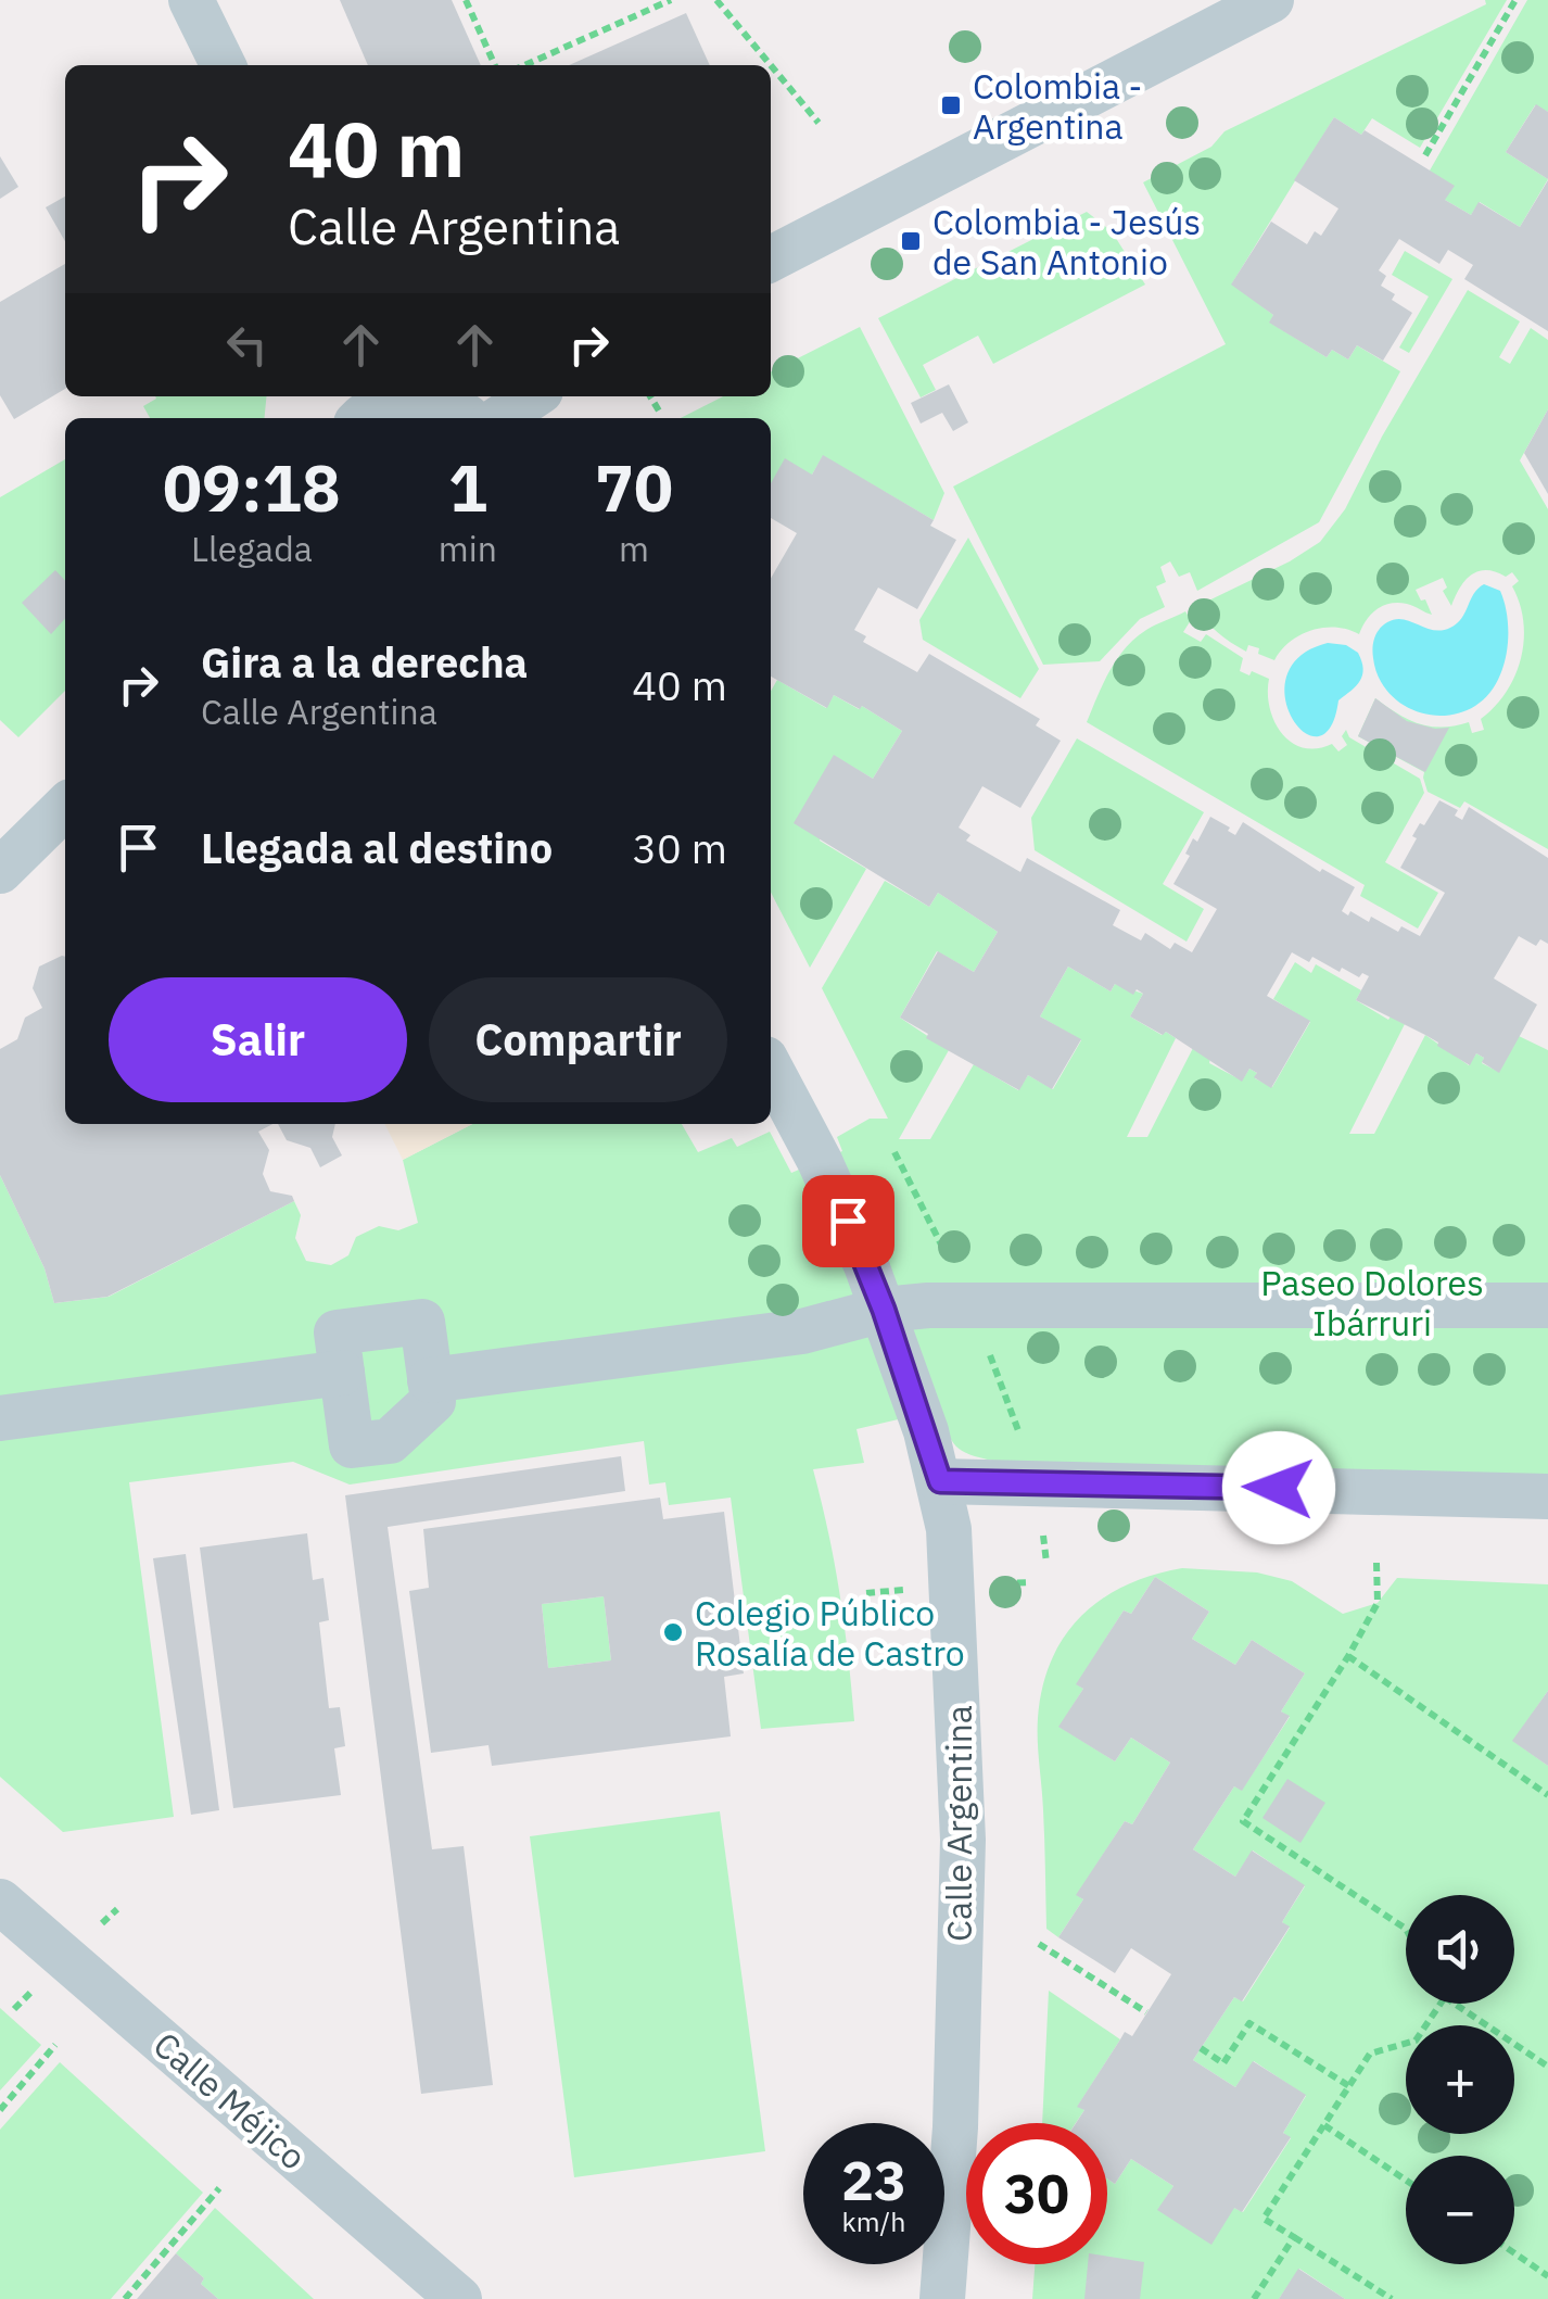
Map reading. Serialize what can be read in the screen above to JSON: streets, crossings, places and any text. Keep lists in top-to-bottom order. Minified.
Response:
{"streets":{"street":["Calle Argentina","Calle Méjico"]},"parks":["Paseo Dolores Ibárruri"],"places":{"transit":["Colombia - Argentina","Colombia - Jesús de San Antonio"],"other":["Colegio Público Rosalía de Castro"]},"page":{"turn":["40 m","Calle Argentina"],"eta":["09:18","Llegada","1","min","70","m"],"list":[{"name":"Gira a la derecha","note":"Calle Argentina","value":"40 m"},{"name":"Llegada al destino","value":"30 m"}],"buttons":["Salir","Compartir"],"map_buttons":["+","−"],"speed":"23 km/h","limit":"30"}}
